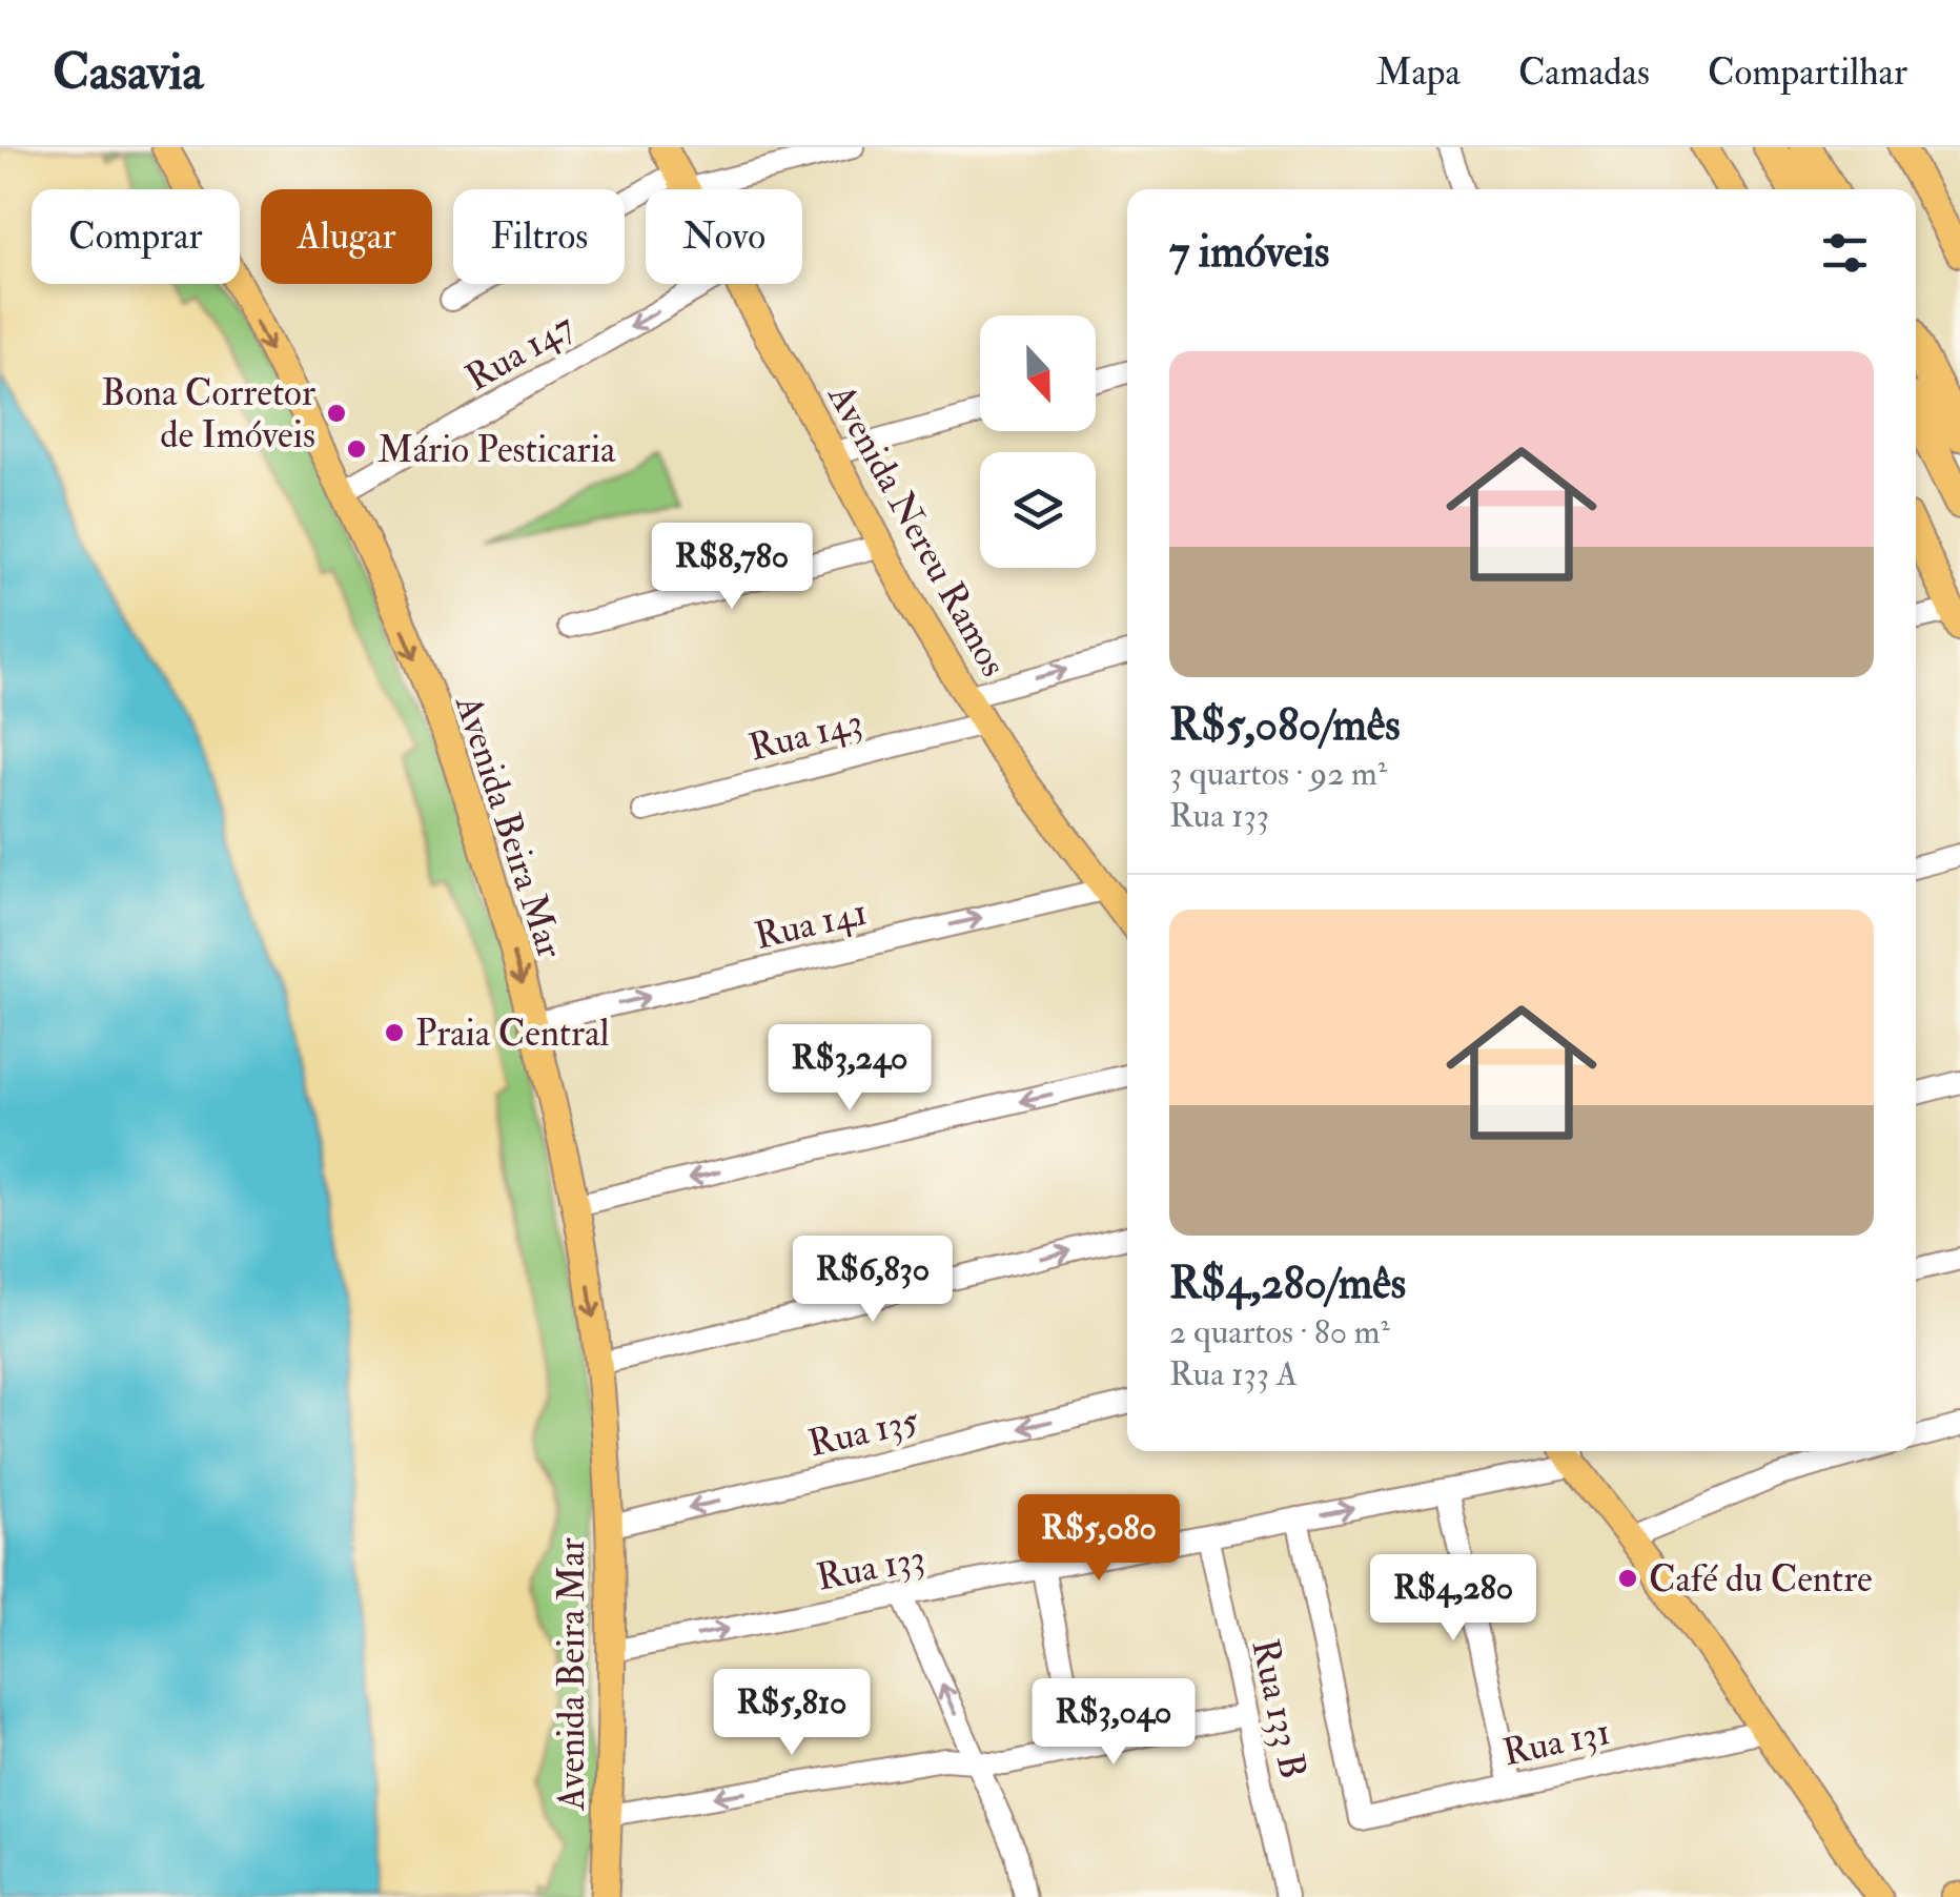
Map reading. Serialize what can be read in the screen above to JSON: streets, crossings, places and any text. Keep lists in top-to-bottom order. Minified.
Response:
{"streets":{"main road":["Avenida Nereu Ramos","Avenida Beira Mar"],"street":["Rua 147","Rua 143","Rua 141","Rua 135","Rua 133","Rua 133 B","Rua 131"]},"crossings":[["Rua 147","Avenida Beira Mar"],["Avenida Nereu Ramos","Rua 143"],["Avenida Nereu Ramos","Rua 141"],["Avenida Beira Mar","Rua 141"],["Avenida Beira Mar","Rua 135"],["Avenida Beira Mar","Rua 133"],["Rua 133","Rua 133 B"],["Rua 133","Rua 131"]],"one_way":["Avenida Beira Mar"],"places":["Bona Corretor de Imóveis","Mário Pesticaria","Praia Central","Café du Centre"],"north":"bottom","page":{"header":"Casavia","nav":["Mapa","Camadas","Compartilhar"],"chip":["Comprar","Alugar","Filtros","Novo"],"heading":"7 imóveis","list":[{"name":"R$5,080/mês","note":"3 quartos · 92 m² · Rua 133"},{"name":"R$4,280/mês","note":"2 quartos · 80 m² · Rua 133 A"}],"price":["R$8,780","R$3,240","R$6,830","R$5,080","R$4,280","R$5,810","R$3,040"]}}
